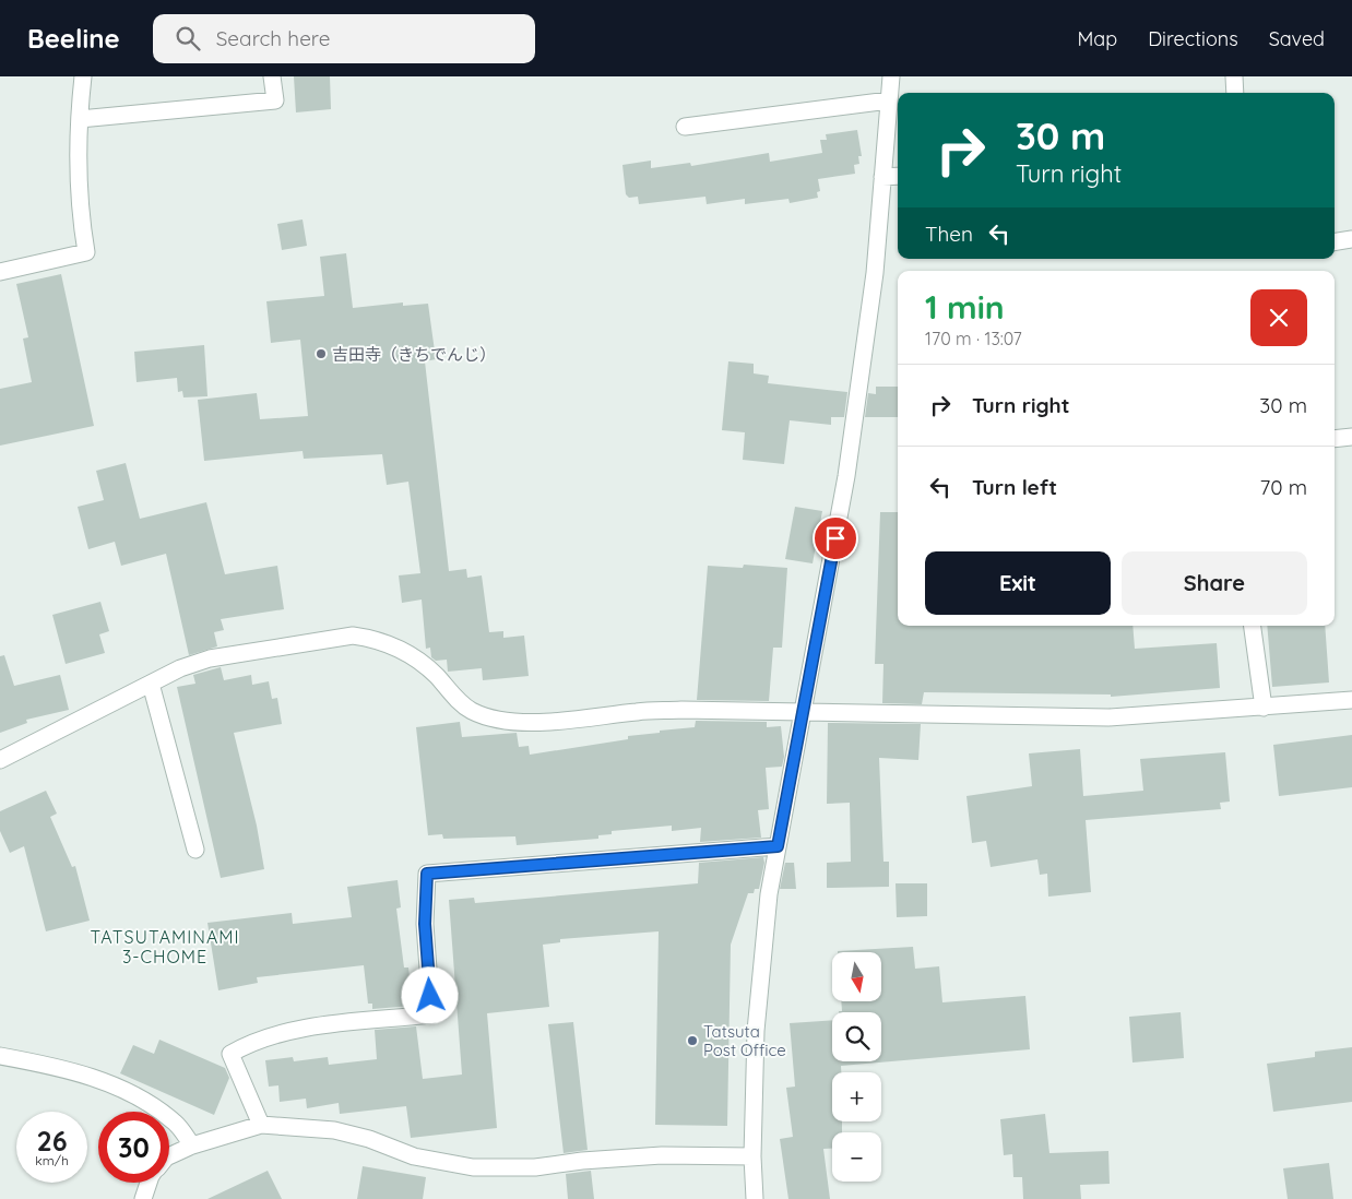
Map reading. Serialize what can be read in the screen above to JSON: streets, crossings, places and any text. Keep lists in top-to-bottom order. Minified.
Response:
{"districts":["TATSUTAMINAMI 3-CHOME"],"places":["吉田寺（きちでんじ）","Tatsuta Post Office"],"north":"bottom","page":{"header":"Beeline","search":"Search here","nav":["Map","Directions","Saved"],"turn":["30 m","Turn right"],"then":"Then","heading":["1 min","170 m · 13:07"],"list":[{"name":"Turn right","value":"30 m"},{"name":"Turn left","value":"70 m"}],"buttons":["Exit","Share"],"map_buttons":["+","−"],"speed":"26 km/h","limit":"30"}}
